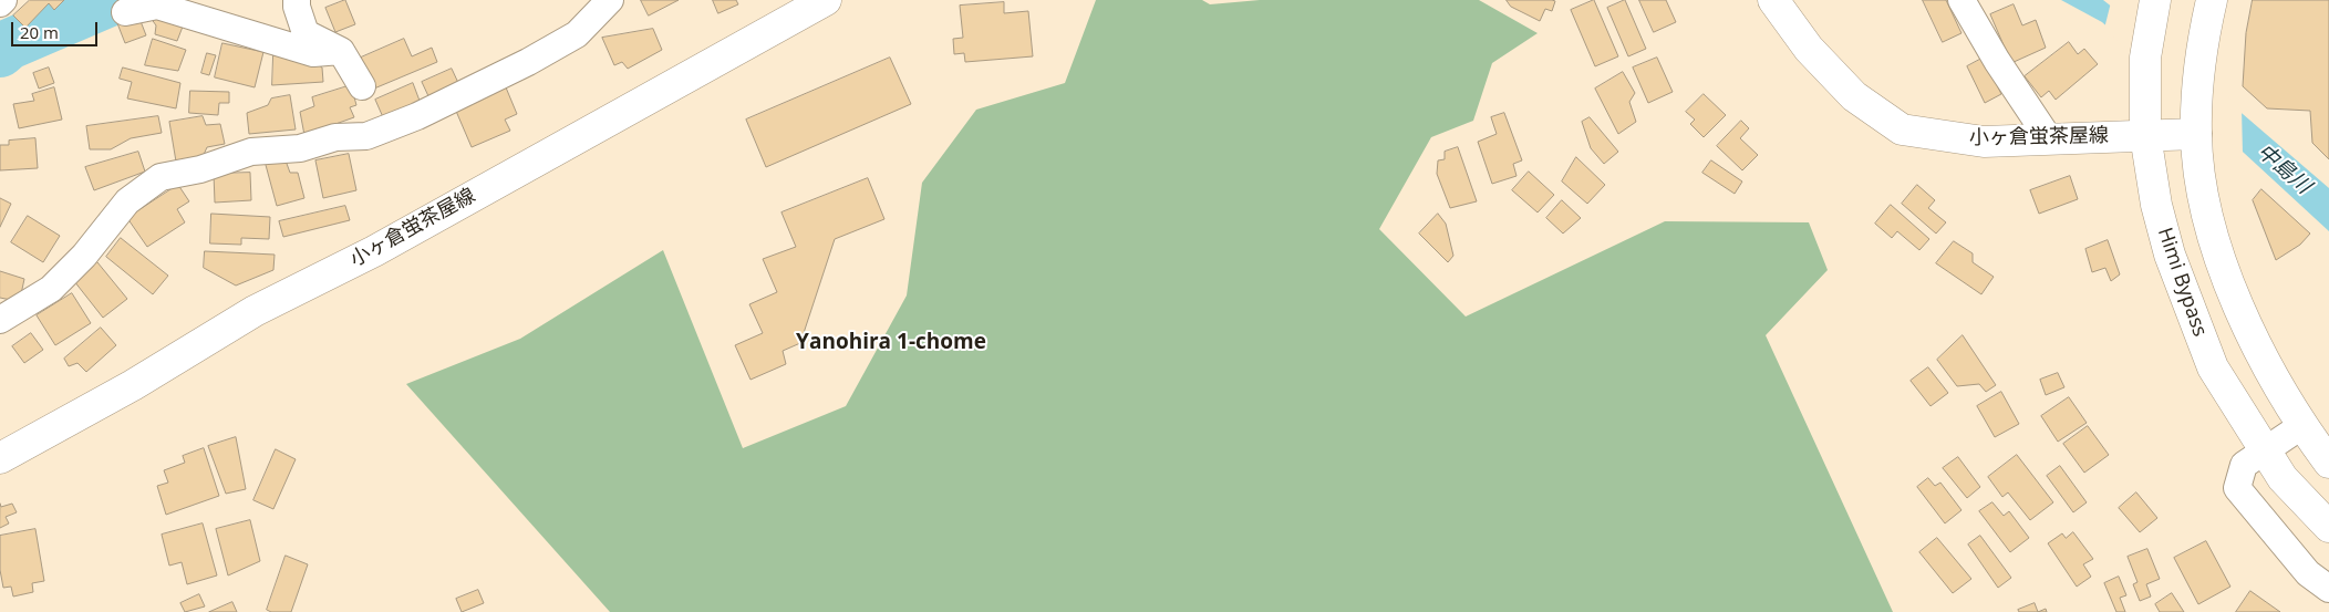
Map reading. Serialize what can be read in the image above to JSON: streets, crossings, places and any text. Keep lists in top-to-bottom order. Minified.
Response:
{"streets":{"main road":["小ヶ倉蛍茶屋線","Himi Bypass"]},"crossings":[["小ヶ倉蛍茶屋線","Himi Bypass"]],"districts":["Yanohira 1-chome"],"water":["中島川"],"scale_bar":"20 m"}
